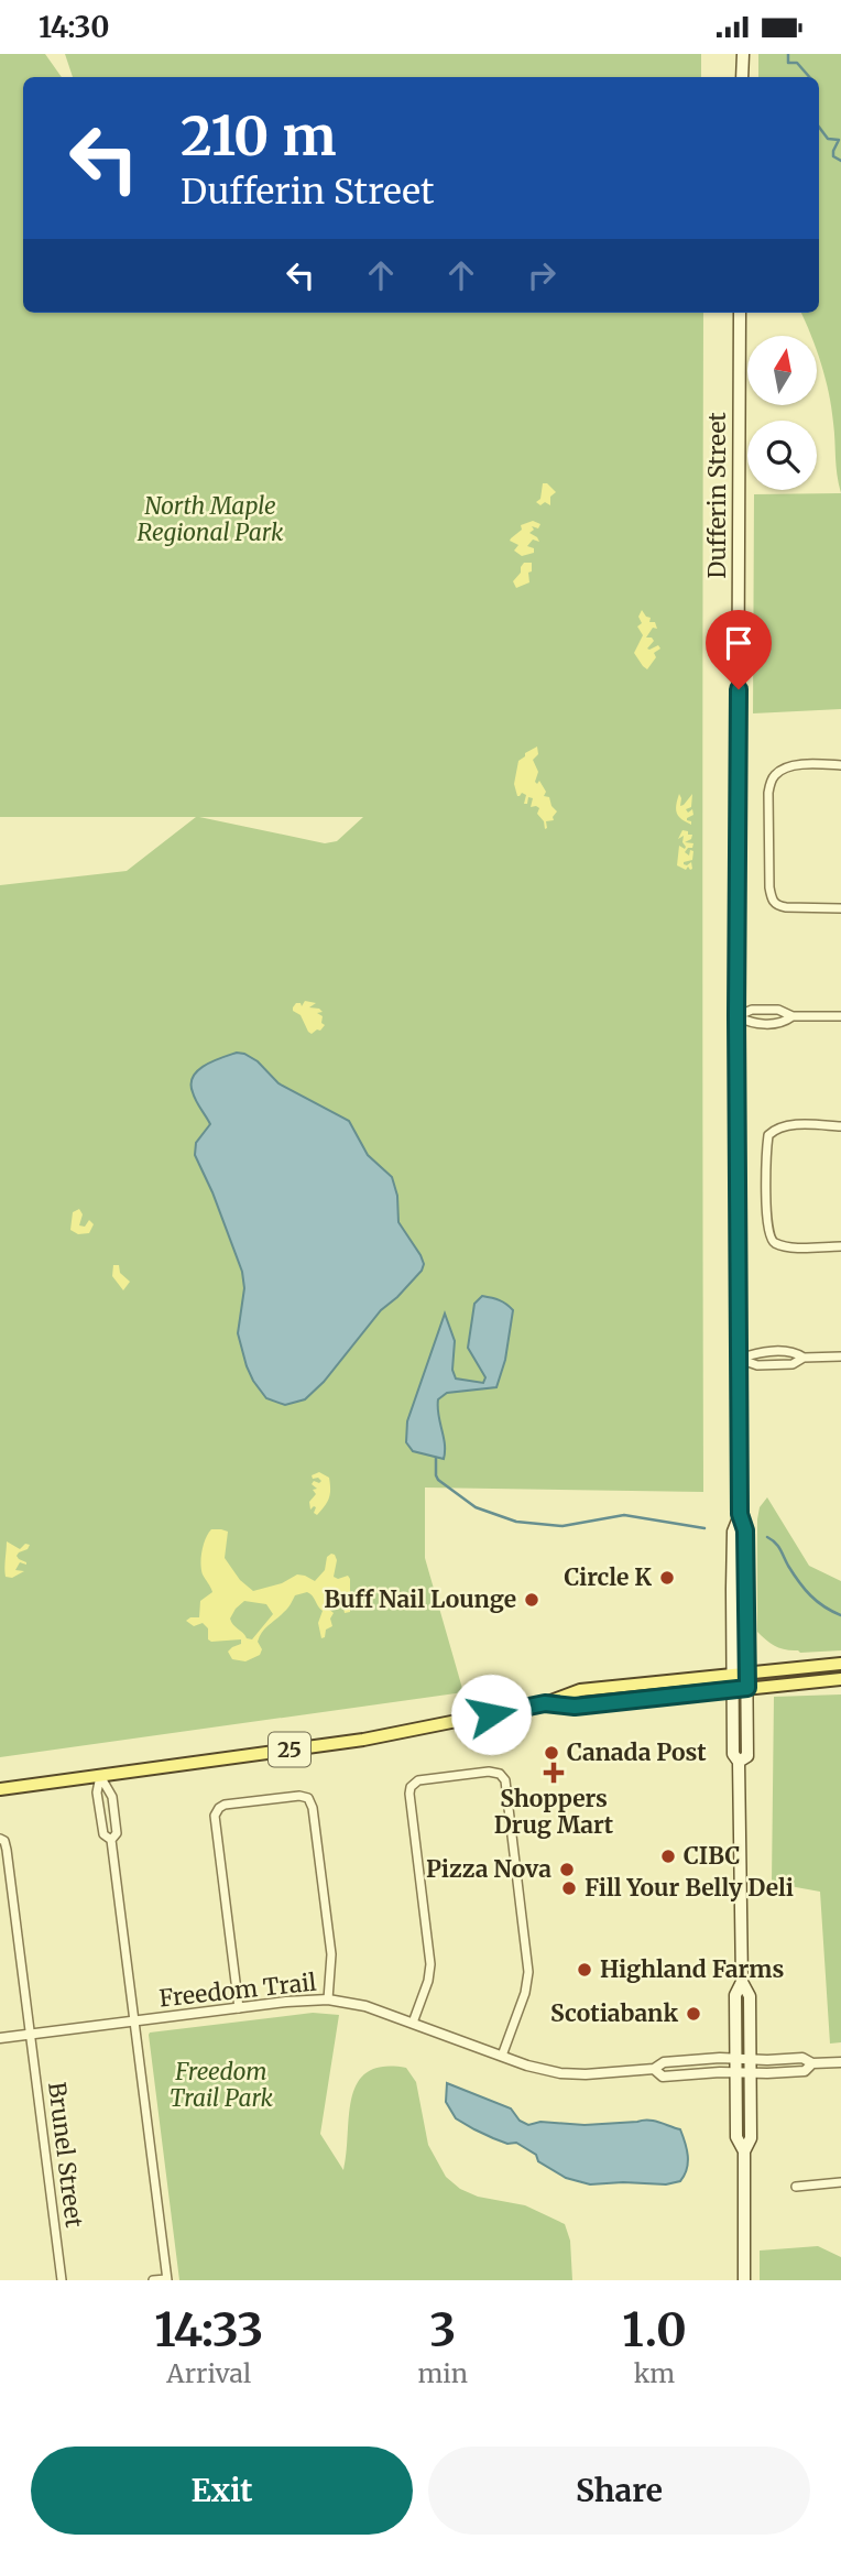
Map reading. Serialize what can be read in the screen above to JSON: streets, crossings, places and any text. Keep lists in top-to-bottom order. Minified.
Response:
{"streets":{"main road":["Dufferin Street","25"],"street":["Freedom Trail","Brunel Street"]},"crossings":[["Dufferin Street","25"],["Dufferin Street","Freedom Trail"],["Freedom Trail","Brunel Street"]],"parks":["North Maple Regional Park","Freedom Trail Park"],"places":{"other":["Circle K","Buff Nail Lounge","Canada Post","CIBC","Pizza Nova","Fill Your Belly Deli","Highland Farms","Scotiabank"],"health":["Shoppers Drug Mart"]},"north":"top","page":{"status":"14:30","turn":["210 m","Dufferin Street"],"eta":["14:33","Arrival","3","min","1.0","km"],"buttons":["Exit","Share"]}}
